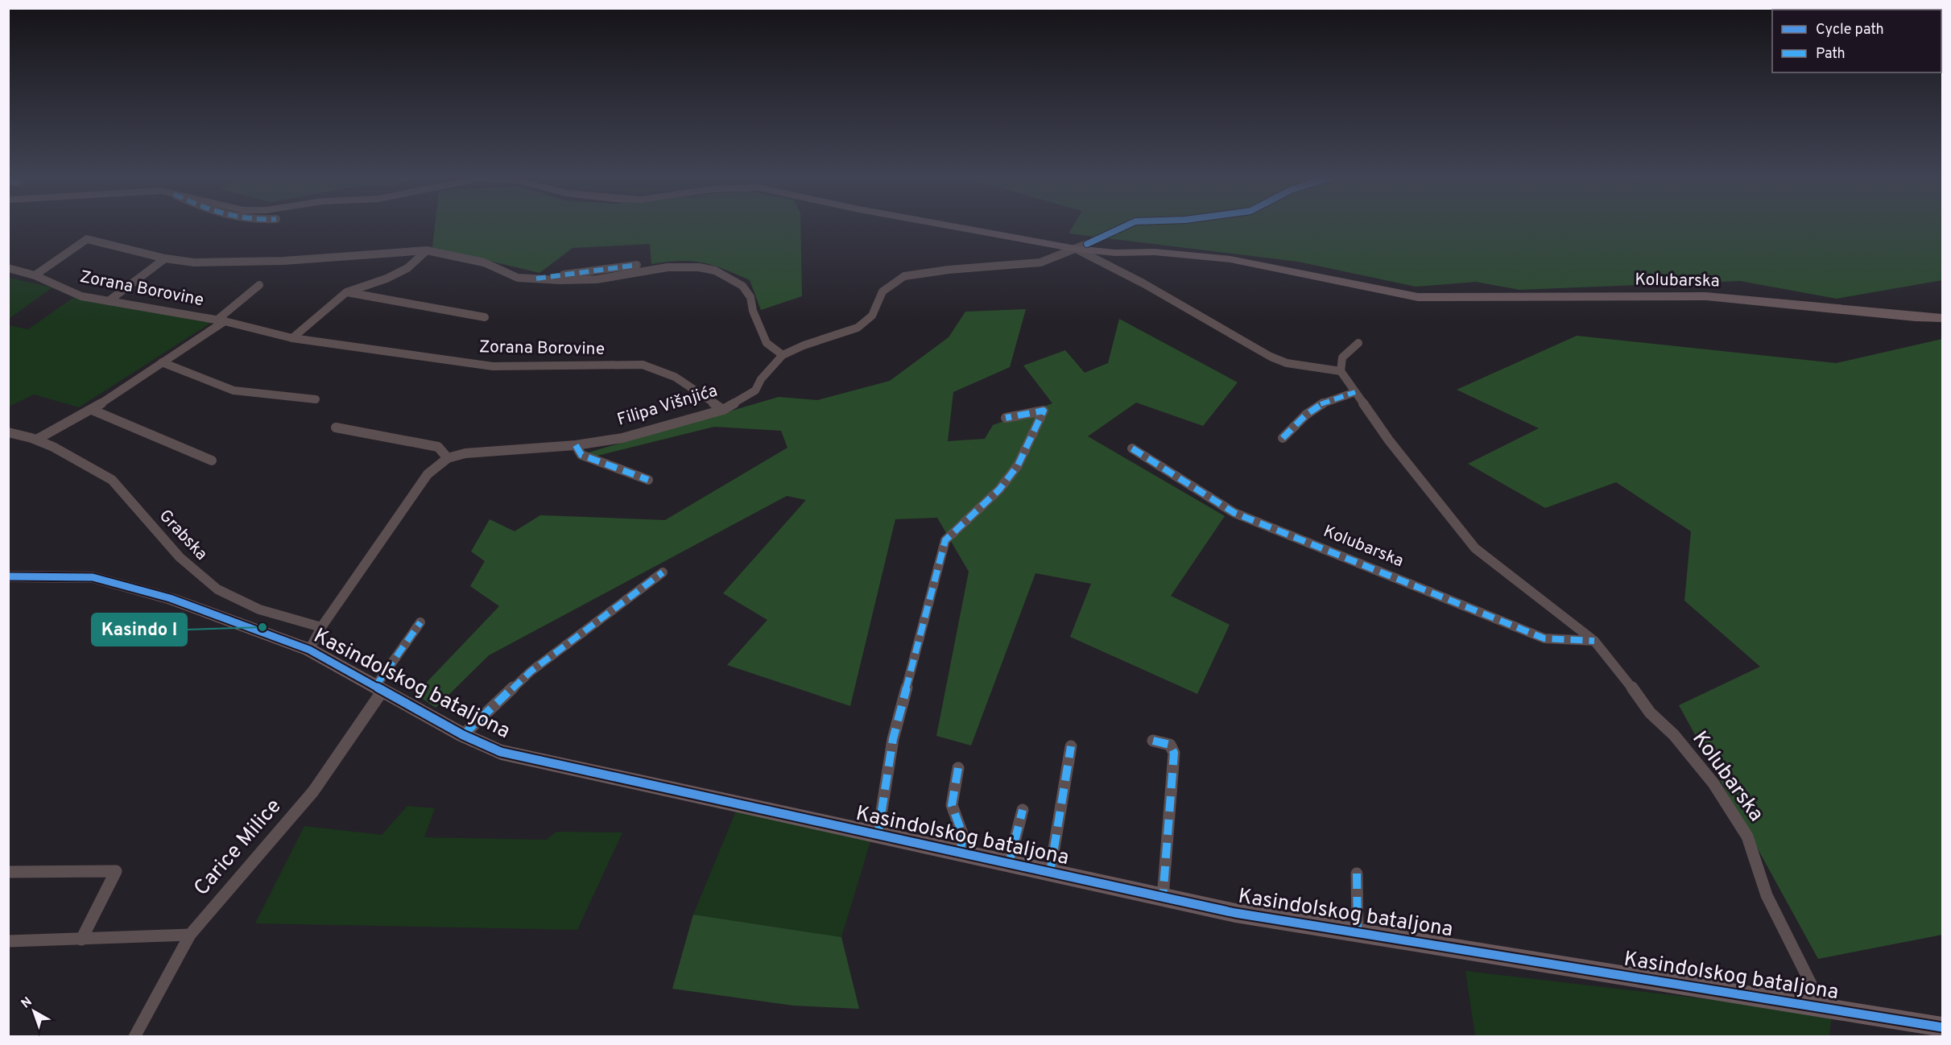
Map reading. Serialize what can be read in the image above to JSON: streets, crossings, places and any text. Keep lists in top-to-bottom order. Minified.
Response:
{"streets":{"main road":["Kolubarska","Kasindolskog bataljona"],"street":["Zorana Borovine","Filipa Višnjića","Grabska","Carice Milice"]},"crossings":[["Kolubarska","Filipa Višnjića"],["Kolubarska","Kasindolskog bataljona"],["Zorana Borovine","Filipa Višnjića"],["Filipa Višnjića","Grabska"],["Filipa Višnjića","Kasindolskog bataljona"],["Kasindolskog bataljona","Carice Milice"]],"places":["Kasindo I"],"legend":["Cycle path","Path"],"north":"top left"}
